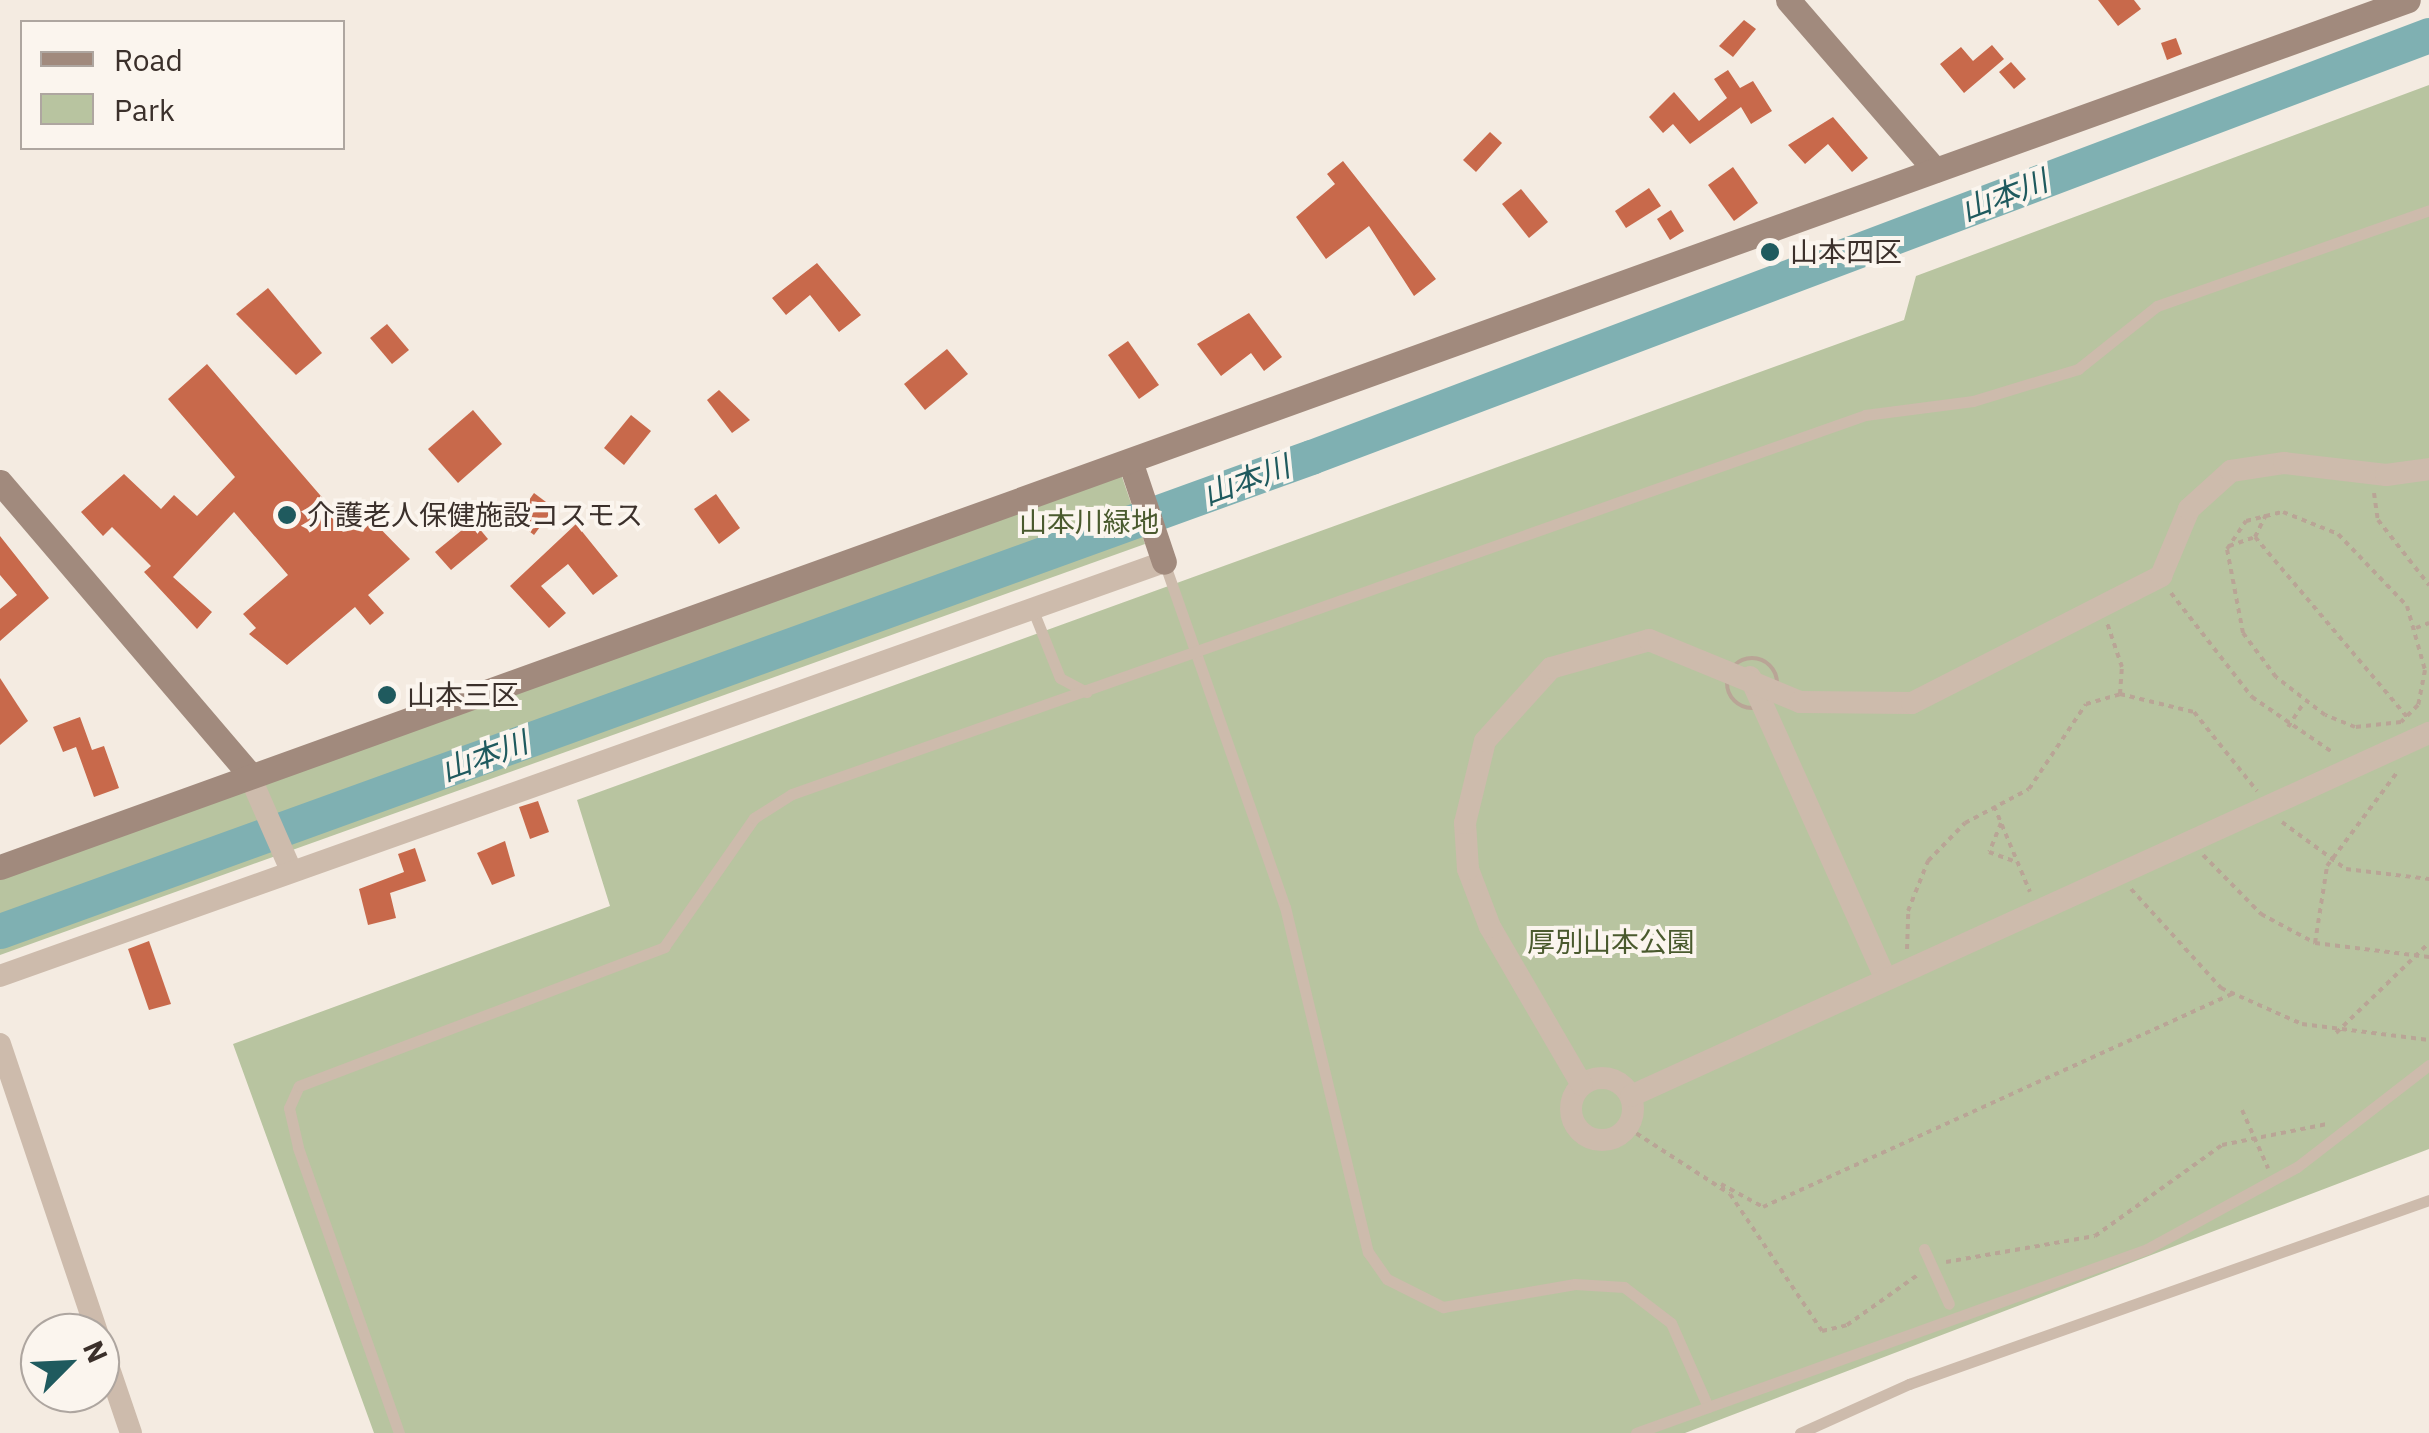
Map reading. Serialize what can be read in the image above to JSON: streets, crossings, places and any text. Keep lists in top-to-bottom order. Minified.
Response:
{"water":["山本川"],"parks":["山本川緑地","厚別山本公園"],"places":["山本四区","介護老人保健施設コスモス","山本三区"],"legend":["Road","Park"],"north":"top right"}
